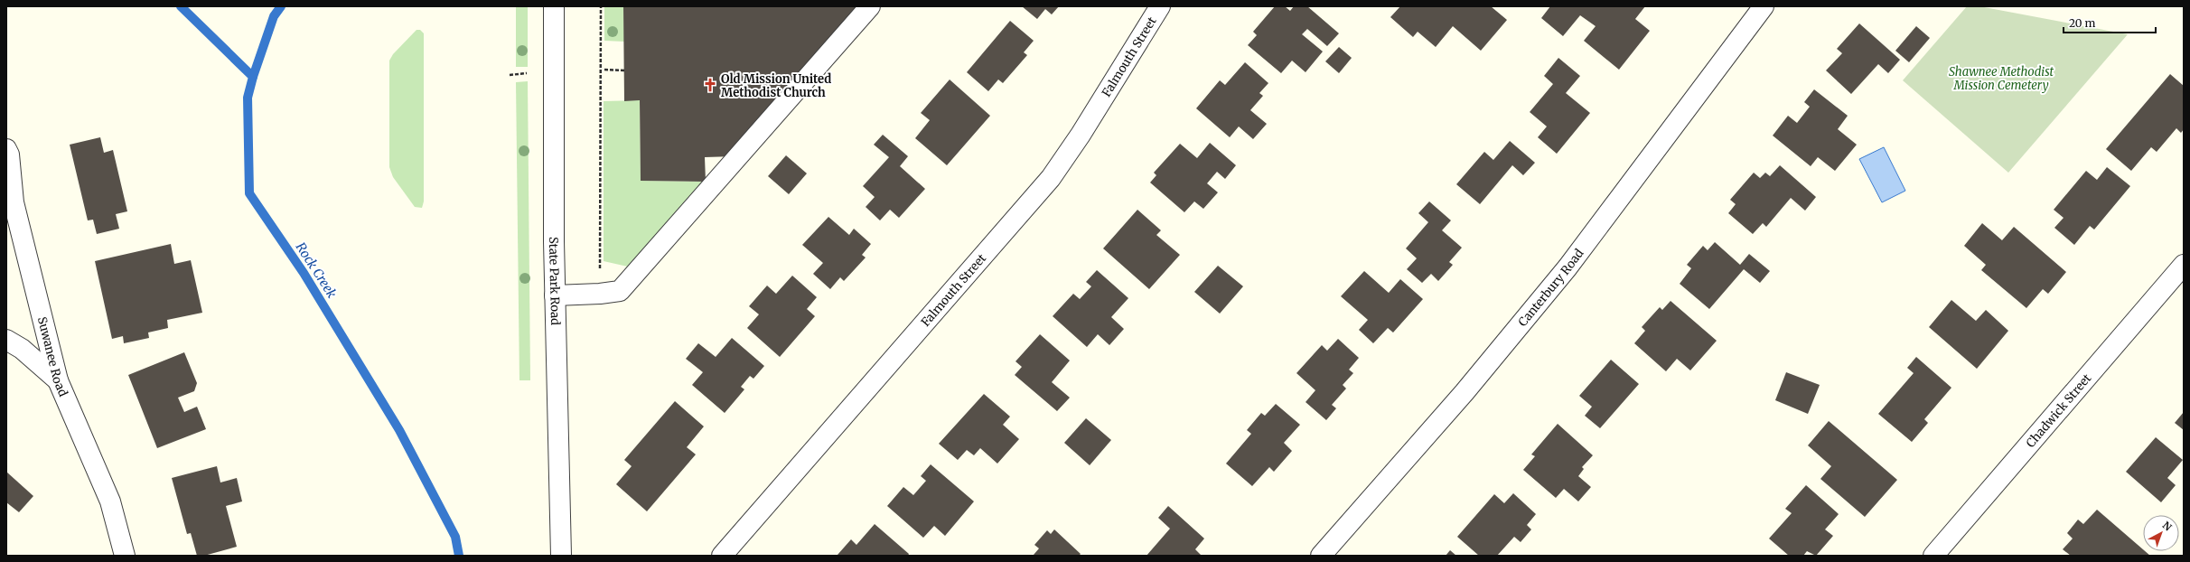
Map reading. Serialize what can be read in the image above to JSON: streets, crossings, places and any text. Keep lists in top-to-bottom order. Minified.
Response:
{"streets":{"street":["Falmouth Street","State Park Road","Canterbury Road","Suwanee Road","Chadwick Street"]},"water":["Rock Creek"],"parks":["Shawnee Methodist Mission Cemetery"],"places":{"church":["Old Mission United Methodist Church"]},"scale_bar":"20 m","north":"top right"}
